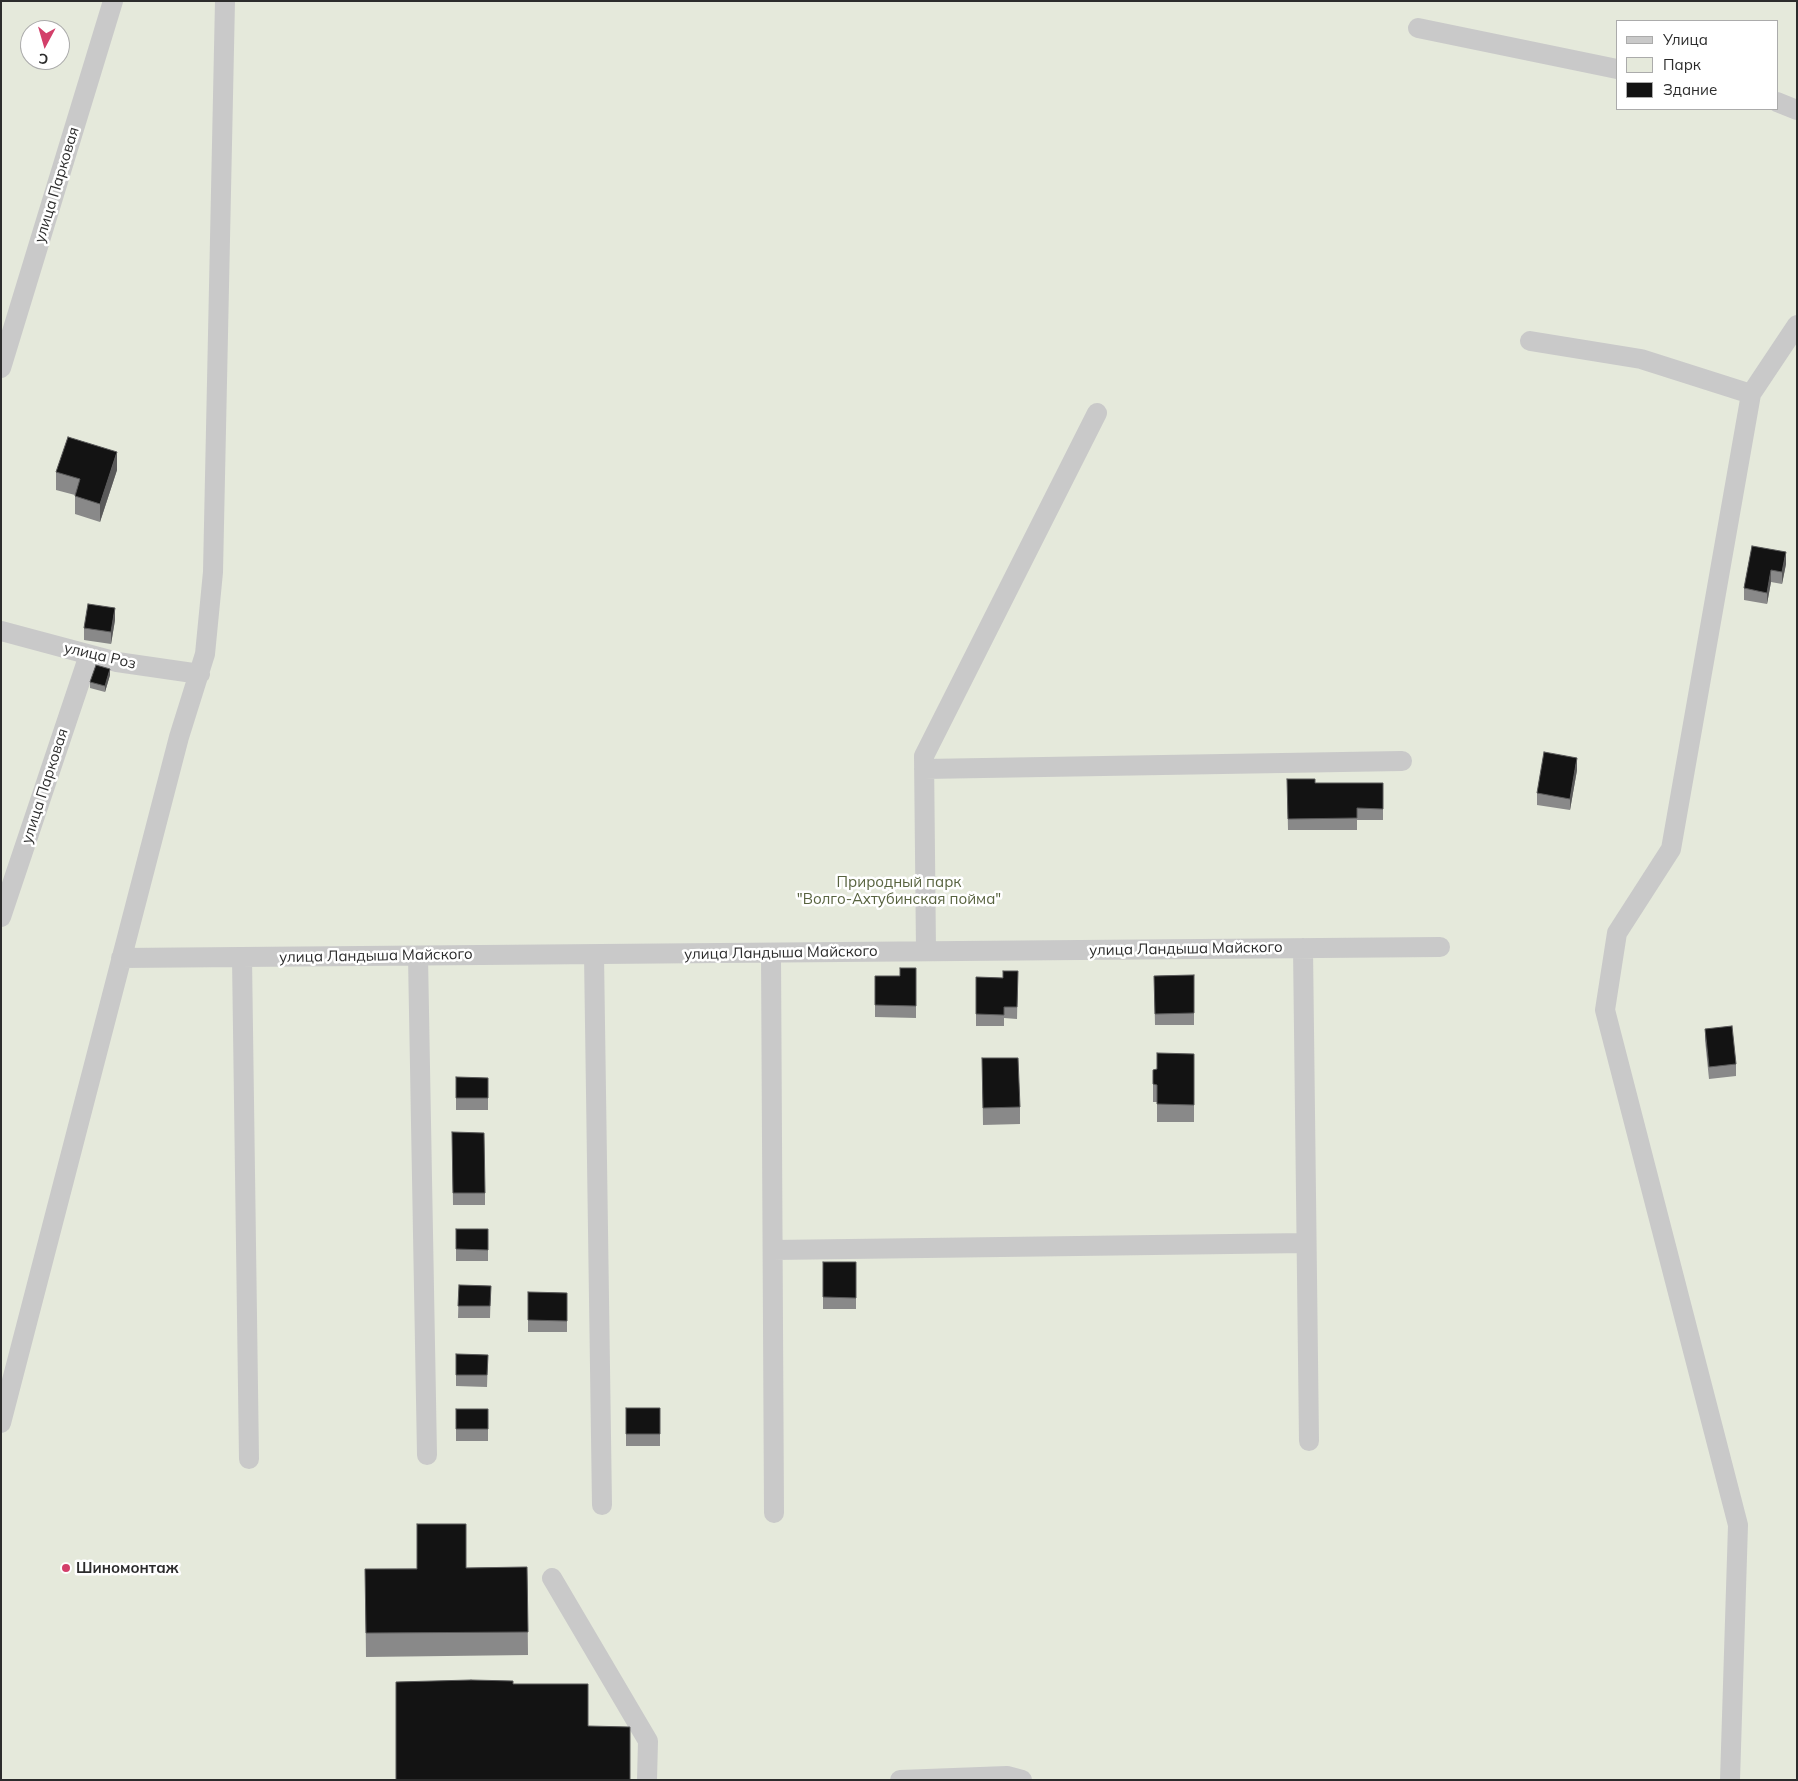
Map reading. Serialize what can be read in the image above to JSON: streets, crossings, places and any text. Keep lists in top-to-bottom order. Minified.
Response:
{"streets":{"street":["улица Парковая","улица Роз","улица Ландыша Майского"]},"crossings":[["улица Парковая","улица Роз"]],"parks":["Природный парк \"Волго-Ахтубинская пойма\""],"places":["Шиномонтаж"],"legend":["Улица","Парк","Здание"],"north":"bottom"}
